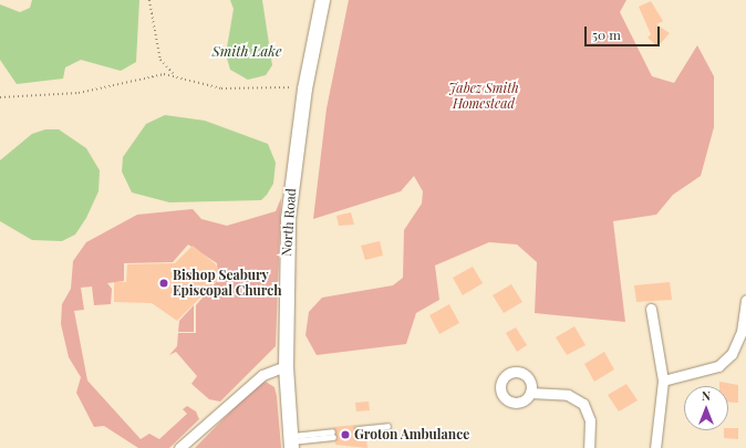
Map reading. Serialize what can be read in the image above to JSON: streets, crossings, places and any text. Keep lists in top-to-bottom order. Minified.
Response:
{"streets":{"main road":["North Road"]},"water":["Smith Lake"],"parks":["Jabez Smith Homestead"],"places":["Bishop Seabury Episcopal Church","Groton Ambulance"],"scale_bar":"50 m","north":"top"}
